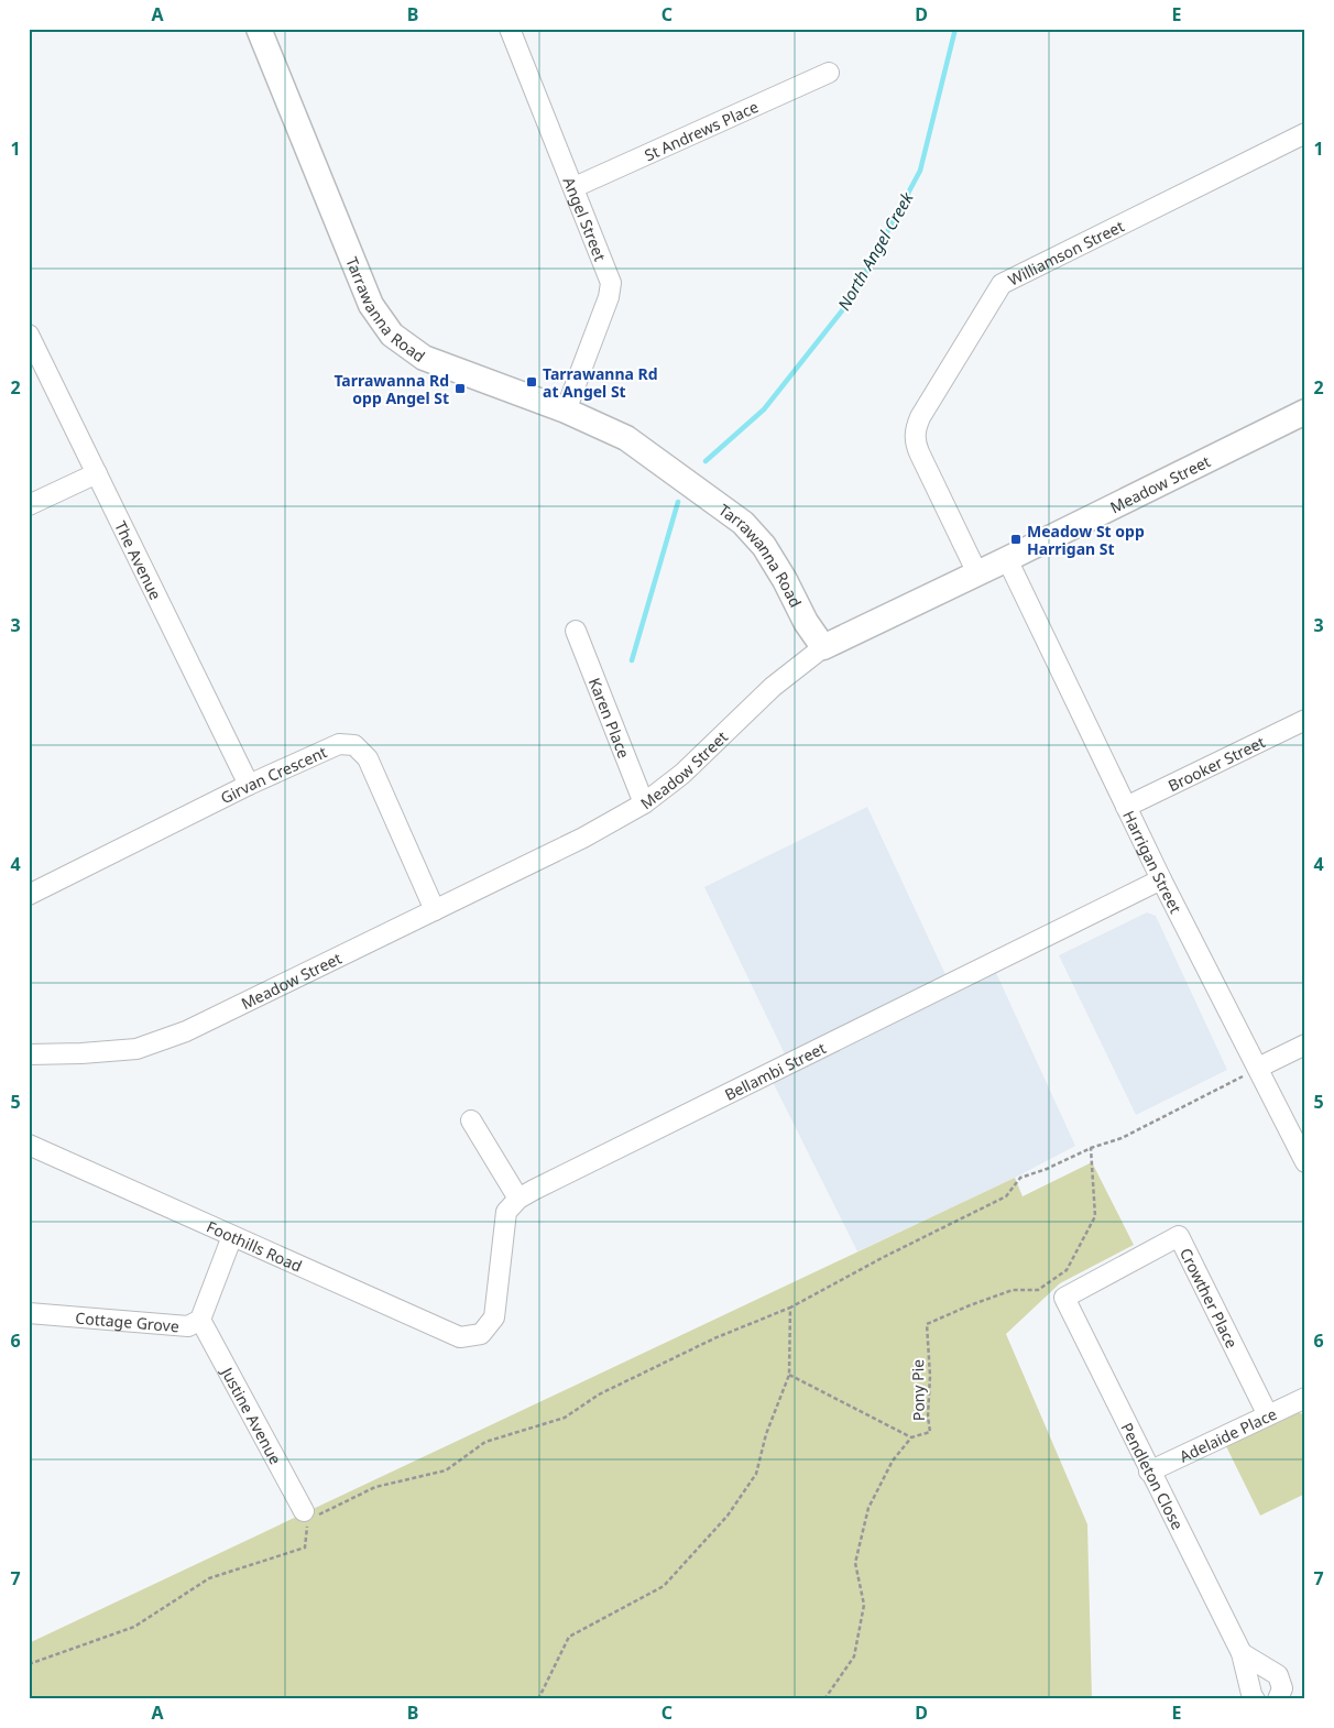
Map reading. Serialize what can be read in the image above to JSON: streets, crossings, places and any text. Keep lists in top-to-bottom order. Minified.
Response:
{"streets":{"main road":["Tarrawanna Road","Meadow Street"],"street":["St Andrews Place","Angel Street","Williamson Street","The Avenue","Karen Place","Brooker Street","Girvan Crescent","Harrigan Street","Bellambi Street","Foothills Road","Crowther Place","Cottage Grove","Justine Avenue","Adelaide Place","Pendleton Close"],"path":["Pony Pie"]},"crossings":[["St Andrews Place","Angel Street"],["Angel Street","Tarrawanna Road"],["Williamson Street","Meadow Street"],["Tarrawanna Road","Meadow Street"],["Meadow Street","Karen Place"],["Meadow Street","Girvan Crescent"],["Meadow Street","Harrigan Street"],["The Avenue","Girvan Crescent"],["Brooker Street","Harrigan Street"],["Harrigan Street","Bellambi Street"],["Bellambi Street","Foothills Road"],["Foothills Road","Cottage Grove"],["Crowther Place","Adelaide Place"],["Crowther Place","Pendleton Close"],["Cottage Grove","Justine Avenue"],["Adelaide Place","Pendleton Close"]],"water":["North Angel Creek"],"places":{"transit":["Tarrawanna Rd at Angel St","Tarrawanna Rd opp Angel St","Meadow St opp Harrigan St"]},"grid":{"columns":["A","B","C","D","E"],"rows":["1","2","3","4","5","6","7"]}}
